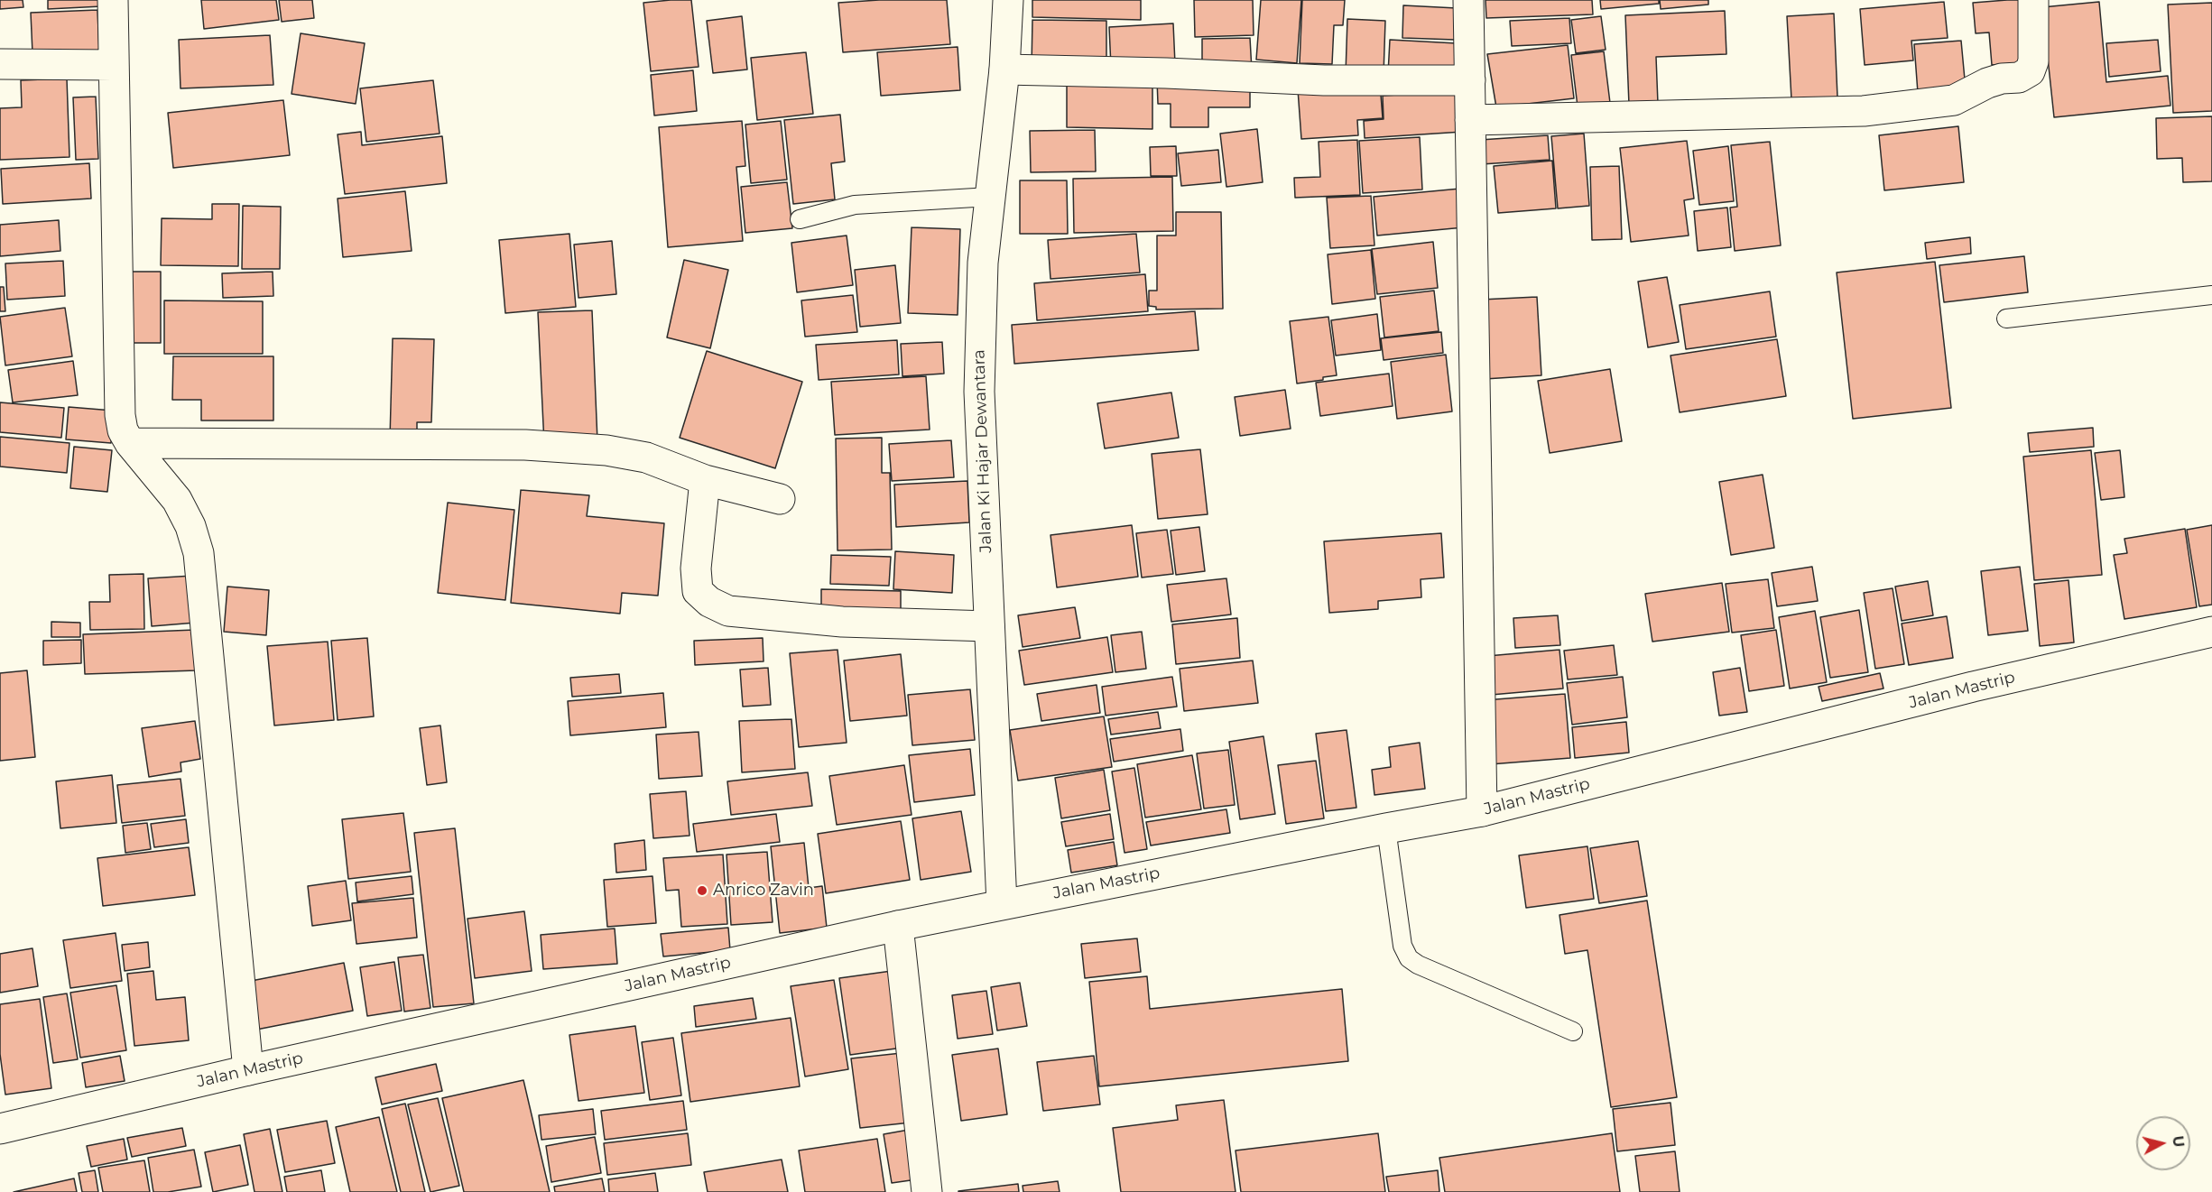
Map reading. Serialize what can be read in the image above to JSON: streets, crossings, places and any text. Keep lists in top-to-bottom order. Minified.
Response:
{"streets":{"street":["Jalan Ki Hajar Dewantara","Jalan Mastrip"]},"crossings":[["Jalan Ki Hajar Dewantara","Jalan Mastrip"]],"places":["Anrico Zavin"],"north":"right"}
